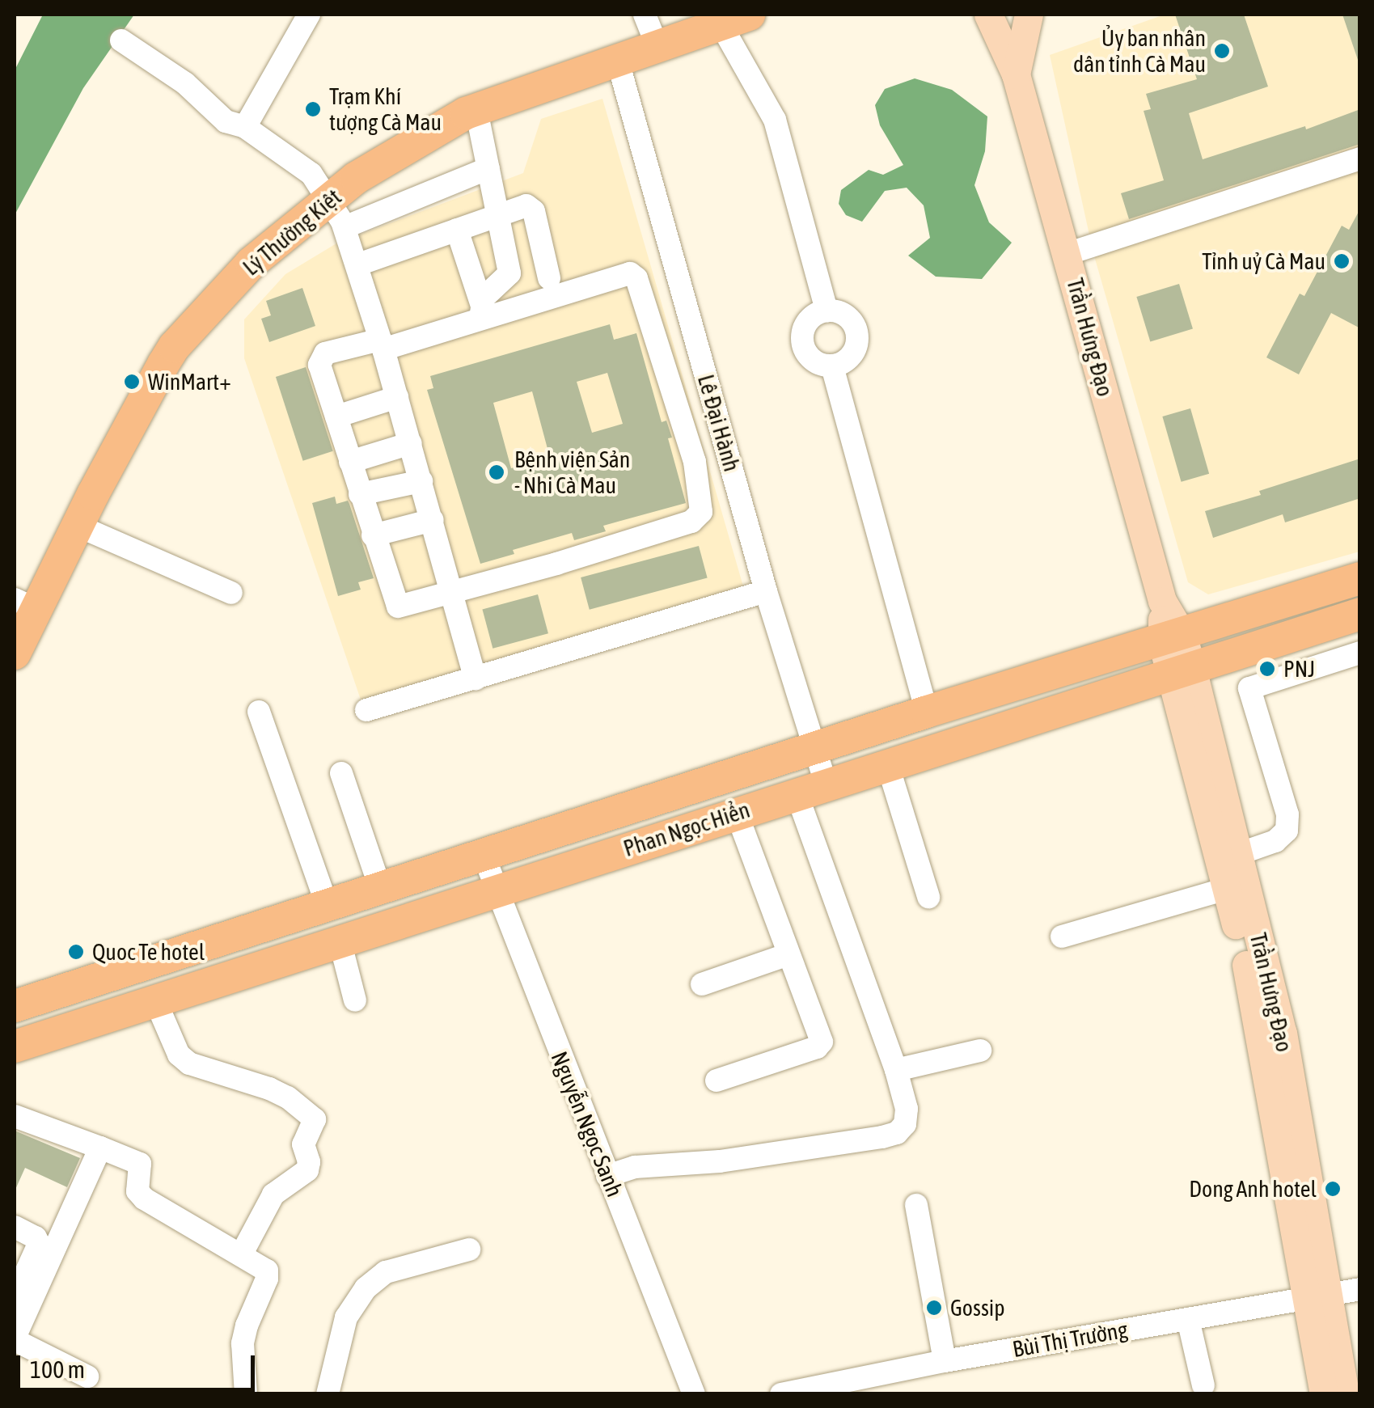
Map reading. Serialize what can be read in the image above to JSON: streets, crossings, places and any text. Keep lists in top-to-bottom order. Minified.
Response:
{"streets":{"highway":["Lý Thường Kiệt","Phan Ngọc Hiển"],"main road":["Trần Hưng Đạo"],"street":["Lê Đại Hành","Nguyễn Ngọc Sanh","Bùi Thị Trường"]},"crossings":[["Lý Thường Kiệt","Lê Đại Hành"],["Trần Hưng Đạo","Phan Ngọc Hiển"],["Trần Hưng Đạo","Bùi Thị Trường"],["Lê Đại Hành","Phan Ngọc Hiển"],["Lê Đại Hành","Nguyễn Ngọc Sanh"],["Phan Ngọc Hiển","Nguyễn Ngọc Sanh"]],"places":["Ủy ban nhân dân tỉnh Cà Mau","Trạm Khí tượng Cà Mau","Tỉnh uỷ Cà Mau","WinMart+","Bệnh viện Sản - Nhi Cà Mau","PNJ","Quoc Te hotel","Dong Anh hotel","Gossip"],"scale_bar":"100 m"}
